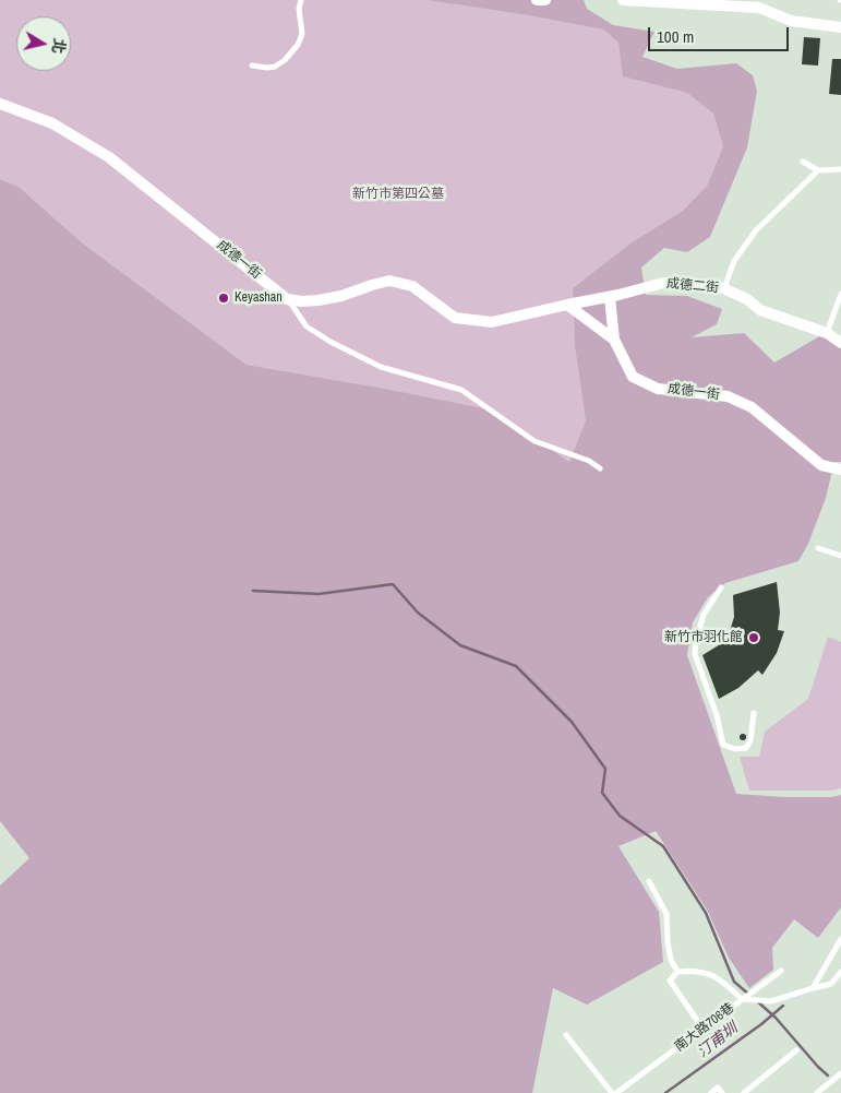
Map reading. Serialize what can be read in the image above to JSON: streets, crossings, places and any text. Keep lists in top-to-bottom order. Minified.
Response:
{"streets":{"street":["成德一街","成德二街"],"lane":["南大路706巷"]},"crossings":[["成德一街","成德二街"]],"water":["汀甫圳"],"parks":["新竹市第四公墓"],"places":["Keyashan","新竹市羽化館"],"scale_bar":"100 m","north":"right"}
